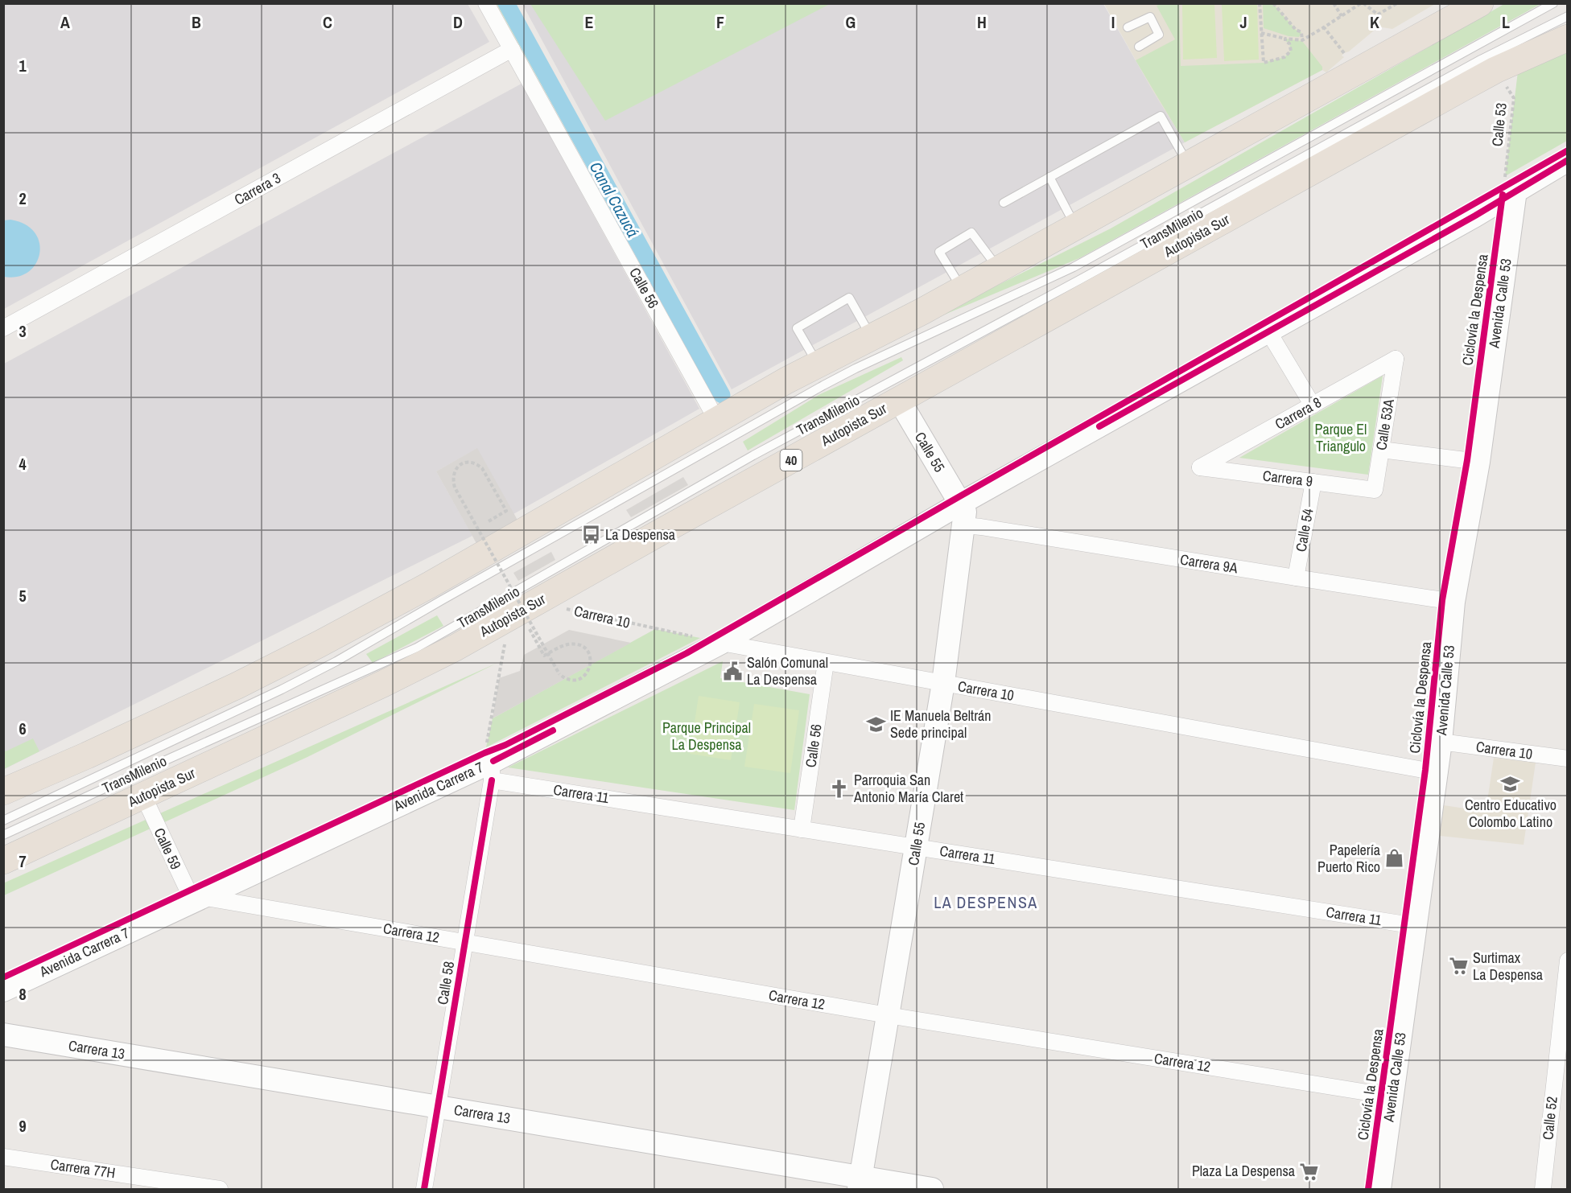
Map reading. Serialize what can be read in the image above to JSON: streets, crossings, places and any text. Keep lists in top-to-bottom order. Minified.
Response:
{"streets":{"highway":["Autopista Sur","40"],"street":["Carrera 3","Calle 56","Avenida Calle 53","Carrera 8","Calle 53A","Calle 55","Carrera 9","Calle 54","Carrera 9A","Carrera 10","Avenida Carrera 7","Carrera 11","Calle 59","Carrera 12","Calle 58","Carrera 13","Calle 52","Carrera 77H"],"lane":["TransMilenio"],"path":["Calle 53"],"cycle path":["Ciclovía la Despensa"]},"crossings":[["Calle 53","Autopista Sur"],["Calle 53","Avenida Calle 53"],["Calle 53","Avenida Carrera 7"],["Carrera 3","Calle 56"],["Autopista Sur","Calle 55"],["Autopista Sur","Carrera 10"],["Autopista Sur","Calle 59"],["Calle 56","Carrera 10"],["Calle 56","Carrera 11"],["Avenida Calle 53","Carrera 9A"],["Avenida Calle 53","Carrera 10"],["Avenida Calle 53","Avenida Carrera 7"],["Avenida Calle 53","Carrera 11"],["Avenida Calle 53","Carrera 12"],["Carrera 8","Calle 53A"],["Carrera 8","Carrera 9"],["Calle 53A","Carrera 9"],["Calle 55","Carrera 9A"],["Calle 55","Carrera 10"],["Calle 55","Avenida Carrera 7"],["Calle 55","Carrera 11"],["Calle 55","Carrera 12"],["Calle 55","Carrera 13"],["Carrera 9","Calle 54"],["Calle 54","Carrera 9A"],["Carrera 9A","Avenida Carrera 7"],["Carrera 10","Avenida Carrera 7"],["Avenida Carrera 7","Carrera 11"],["Avenida Carrera 7","Calle 59"],["Avenida Carrera 7","Carrera 12"],["Avenida Carrera 7","Calle 58"],["Carrera 11","Calle 58"],["Calle 59","Carrera 12"],["Carrera 12","Calle 58"],["Calle 58","Carrera 13"]],"districts":["LA DESPENSA"],"water":["Canal Cazucá"],"parks":["Parque El Triangulo","Parque Principal La Despensa"],"places":{"bus stop":["La Despensa"],"public building":["Salón Comunal La Despensa"],"school or university":["IE Manuela Beltrán Sede principal","Centro Educativo Colombo Latino"],"church":["Parroquia San Antonio María Claret"],"shop":["Papelería Puerto Rico"],"supermarket":["Surtimax La Despensa","Plaza La Despensa"]},"grid":{"columns":["A","B","C","D","E","F","G","H","I","J","K","L"],"rows":["1","2","3","4","5","6","7","8","9"]}}
